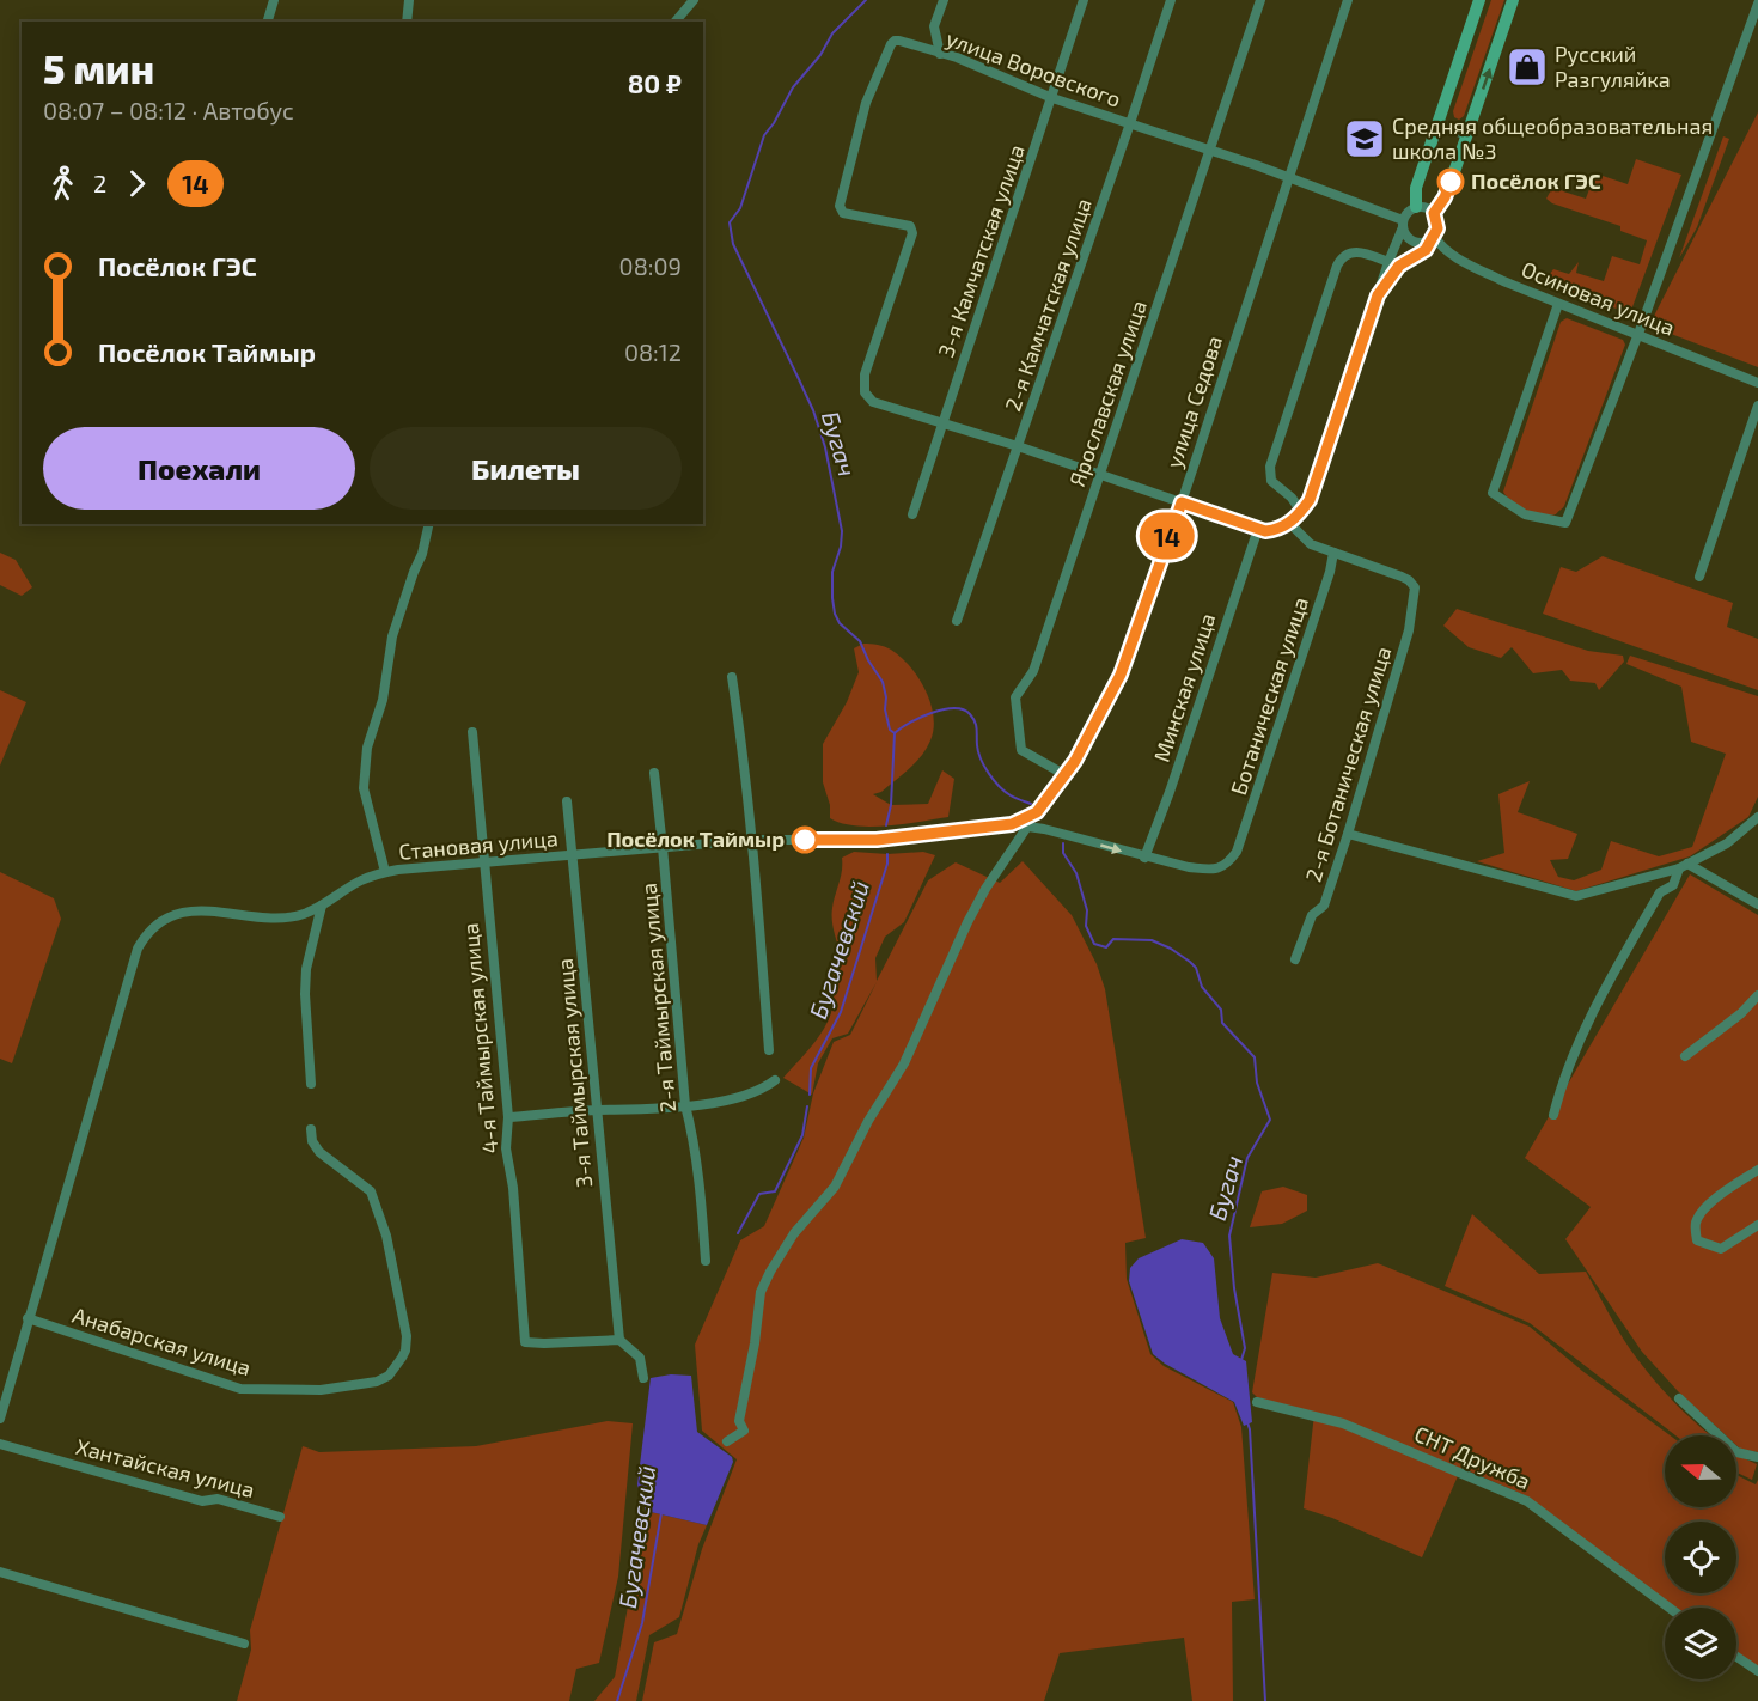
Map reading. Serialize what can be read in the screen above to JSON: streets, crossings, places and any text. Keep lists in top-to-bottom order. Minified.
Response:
{"streets":{"street":["улица Воровского","3-я Камчатская улица","Осиновая улица","2-я Камчатская улица","Ярославская улица","улица Седова","Минская улица","Ботаническая улица","2-я Ботаническая улица","Становая улица","2-я Таймырская улица","4-я Таймырская улица","3-я Таймырская улица","Анабарская улица","СНТ Дружба","Хантайская улица"]},"crossings":[["улица Воровского","3-я Камчатская улица"],["улица Воровского","Осиновая улица"],["улица Воровского","2-я Камчатская улица"],["улица Воровского","Ярославская улица"],["улица Воровского","улица Седова"],["Ярославская улица","улица Седова"],["улица Седова","Становая улица"],["Минская улица","Становая улица"],["Ботаническая улица","2-я Ботаническая улица"],["Ботаническая улица","Становая улица"],["Становая улица","2-я Таймырская улица"],["Становая улица","4-я Таймырская улица"],["Становая улица","3-я Таймырская улица"],["Становая улица","Анабарская улица"],["4-я Таймырская улица","3-я Таймырская улица"]],"water":["Бугач","Бугачевский"],"places":{"shop":["Русский Разгуляйка"],"school or university":["Средняя общеобразовательная школа №3"],"other":["Посёлок ГЭС","Посёлок Таймыр"]},"lines":["bus line 14"],"north":"left","page":{"on_map":"14","heading":["5 мин","08:07 – 08:12 · Автобус","80 ₽"],"legs":["2","14"],"list":[{"name":"Посёлок ГЭС","value":"08:09"},{"name":"Посёлок Таймыр","value":"08:12"}],"buttons":["Поехали","Билеты"]}}
